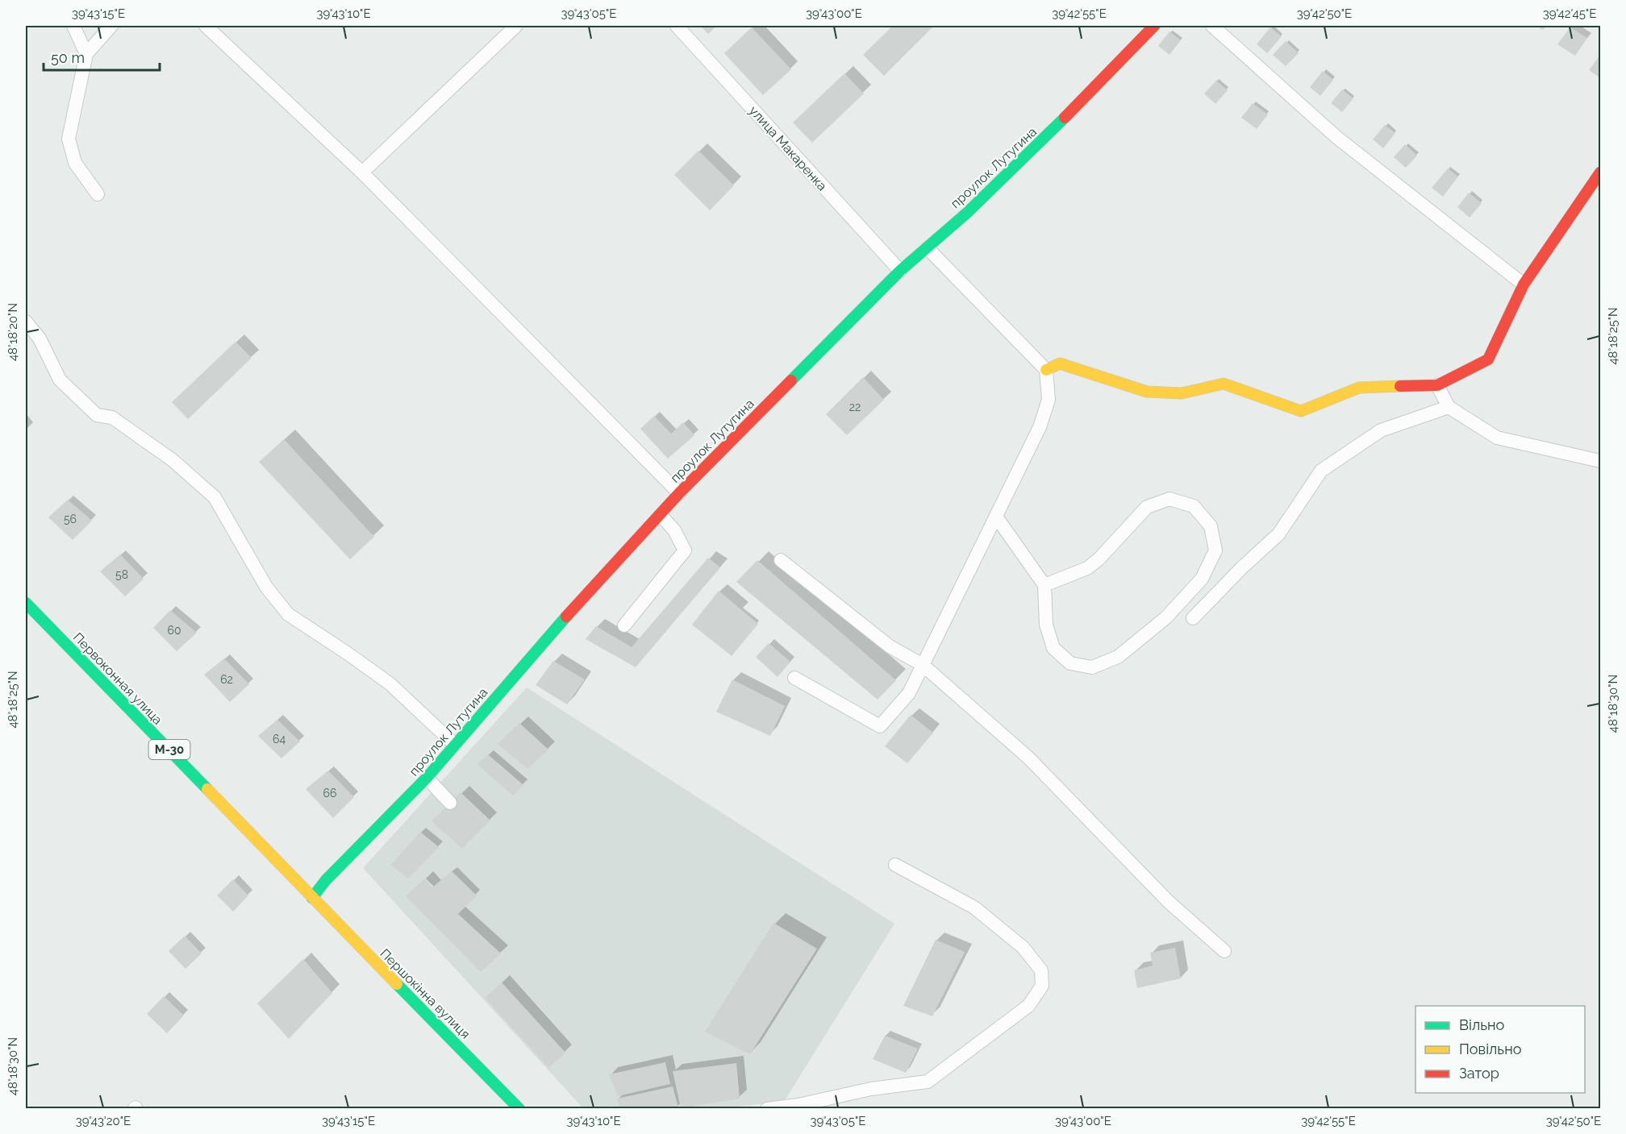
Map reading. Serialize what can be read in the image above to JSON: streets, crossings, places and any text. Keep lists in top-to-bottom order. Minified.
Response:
{"streets":{"main road":["проулок Лутугина","Первоконная улица","М-30","Першокінна вулиця"],"street":["улица Макаренка"]},"crossings":[["улица Макаренка","проулок Лутугина"],["проулок Лутугина","Первоконная улица"],["проулок Лутугина","Першокінна вулиця"],["Первоконная улица","Першокінна вулиця"]],"house_numbers":["22","56","58","60","62","64","66"],"legend":["Вільно","Повільно","Затор"],"scale_bar":"50 m","coordinates":["39°43'15\"E","39°43'10\"E","39°43'05\"E","39°43'00\"E","39°42'55\"E","39°42'50\"E","39°42'45\"E","48°18'20\"N","48°18'25\"N","48°18'30\"N","39°43'20\"E"]}
